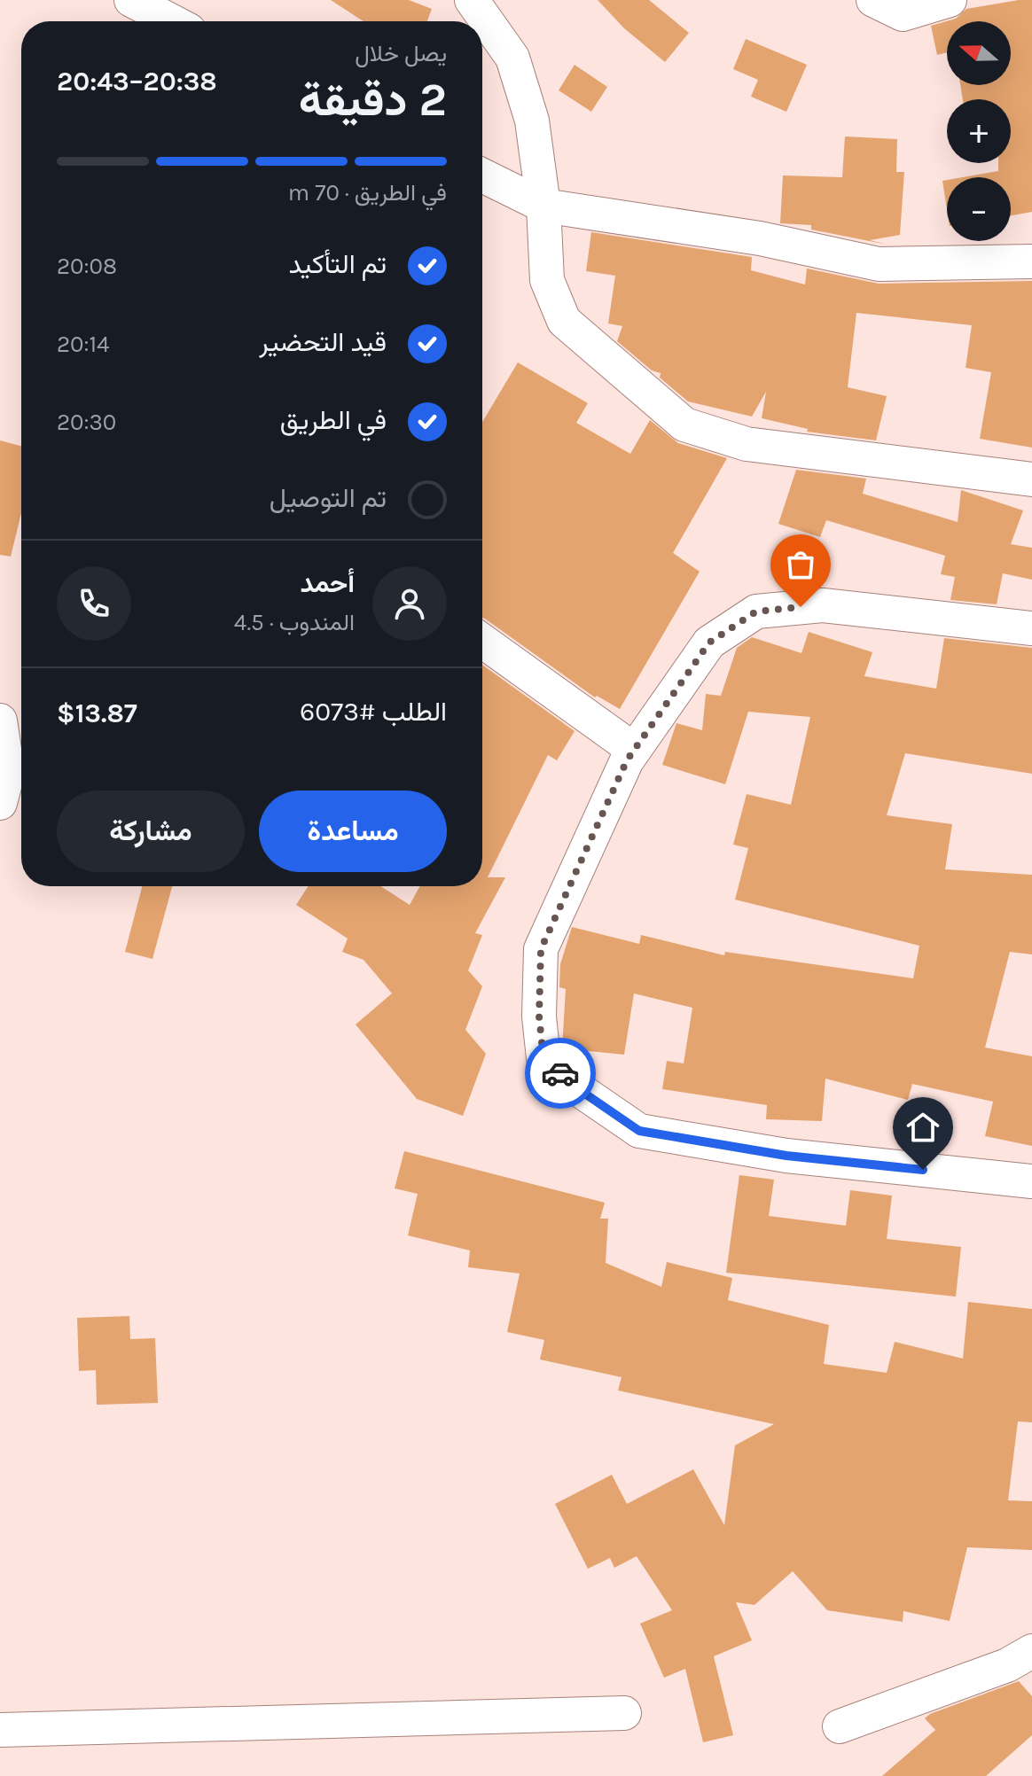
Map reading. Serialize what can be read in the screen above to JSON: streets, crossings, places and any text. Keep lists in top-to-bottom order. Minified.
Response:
{"north":"left","page":{"map_buttons":["+","−"],"heading":["2 دقيقة","يصل خلال","20:38–20:43"],"panel":["أحمد","المندوب · 4.5","الطلب #6073","$13.87"],"bar":"في الطريق · 70 m","list":[["تم التأكيد","20:08"],["قيد التحضير","20:14"],["في الطريق","20:30"],"تم التوصيل"],"buttons":["مساعدة","مشاركة"]}}
